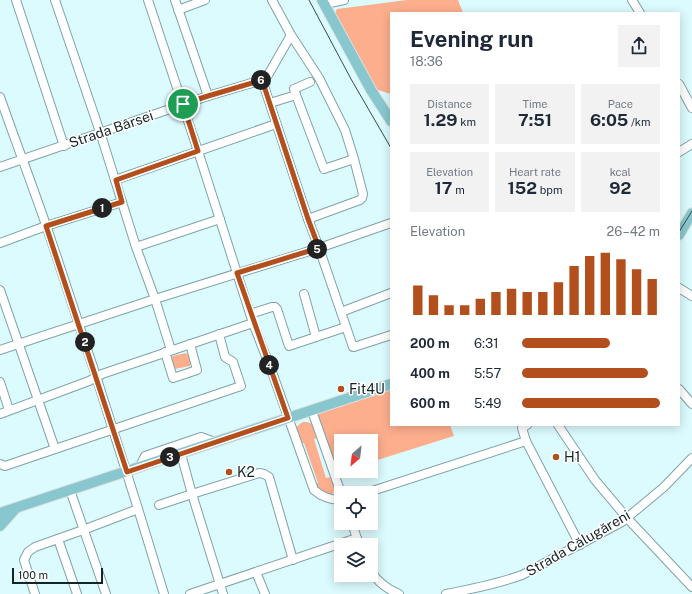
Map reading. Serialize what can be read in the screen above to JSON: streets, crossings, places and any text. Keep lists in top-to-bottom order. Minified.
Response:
{"streets":{"street":["Strada Bârsei","Strada Călugăreni"]},"places":["Fit4U","H1","K2"],"scale_bar":"100 m","north":"bottom left","page":{"heading":["Evening run","18:36"],"pins":["6","1","5","2","4","3"],"stats":[["Distance","1.29 km"],["Time","7:51"],["Pace","6:05 /km"],["Elevation","17 m"],["Heart rate","152 bpm"],["kcal","92"]],"chart":["Elevation","26–42 m"],"list":[{"name":"200 m","note":"6:31"},{"name":"400 m","note":"5:57"},{"name":"600 m","note":"5:49"}],"scale":"100 m"}}
